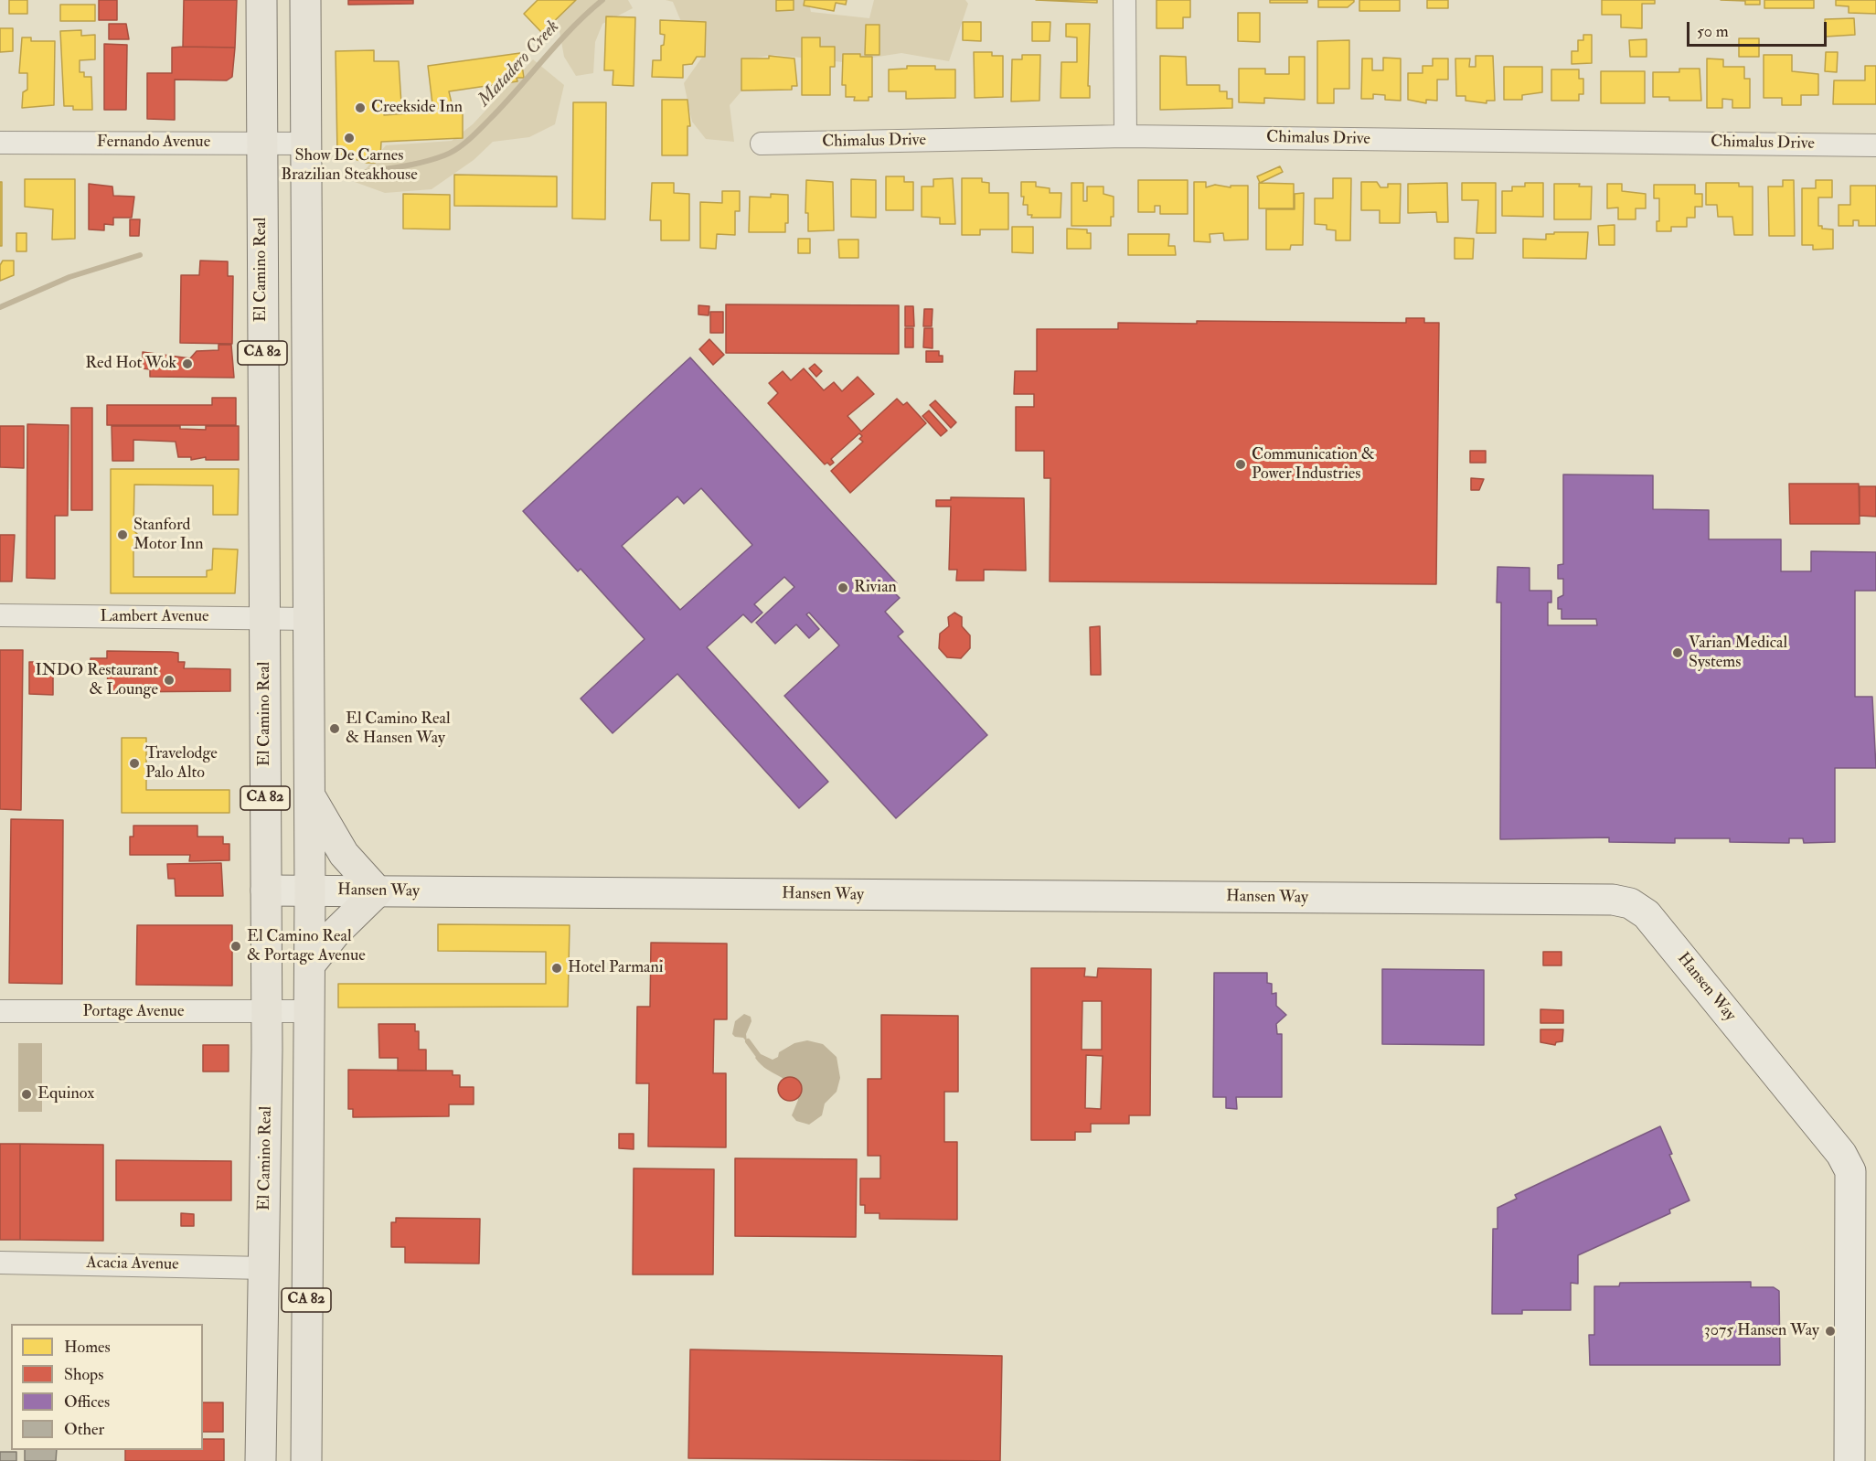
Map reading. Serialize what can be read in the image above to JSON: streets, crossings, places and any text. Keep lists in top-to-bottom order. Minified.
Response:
{"streets":{"main road":["El Camino Real","CA 82"],"street":["Chimalus Drive","Fernando Avenue","Lambert Avenue","Hansen Way","Portage Avenue","Acacia Avenue"]},"crossings":[["Fernando Avenue","El Camino Real"],["Fernando Avenue","CA 82"],["El Camino Real","Lambert Avenue"],["El Camino Real","Hansen Way"],["El Camino Real","Portage Avenue"],["El Camino Real","Acacia Avenue"],["CA 82","Lambert Avenue"],["CA 82","Hansen Way"],["CA 82","Portage Avenue"]],"water":["Matadero Creek"],"places":["Creekside Inn","Show De Carnes Brazilian Steakhouse","Red Hot Wok","Communication & Power Industries","Stanford Motor Inn","Rivian","Varian Medical Systems","INDO Restaurant & Lounge","El Camino Real & Hansen Way","Travelodge Palo Alto","El Camino Real & Portage Avenue","Hotel Parmani","Equinox","3075 Hansen Way"],"legend":["Homes","Shops","Offices","Other"],"scale_bar":"50 m"}
